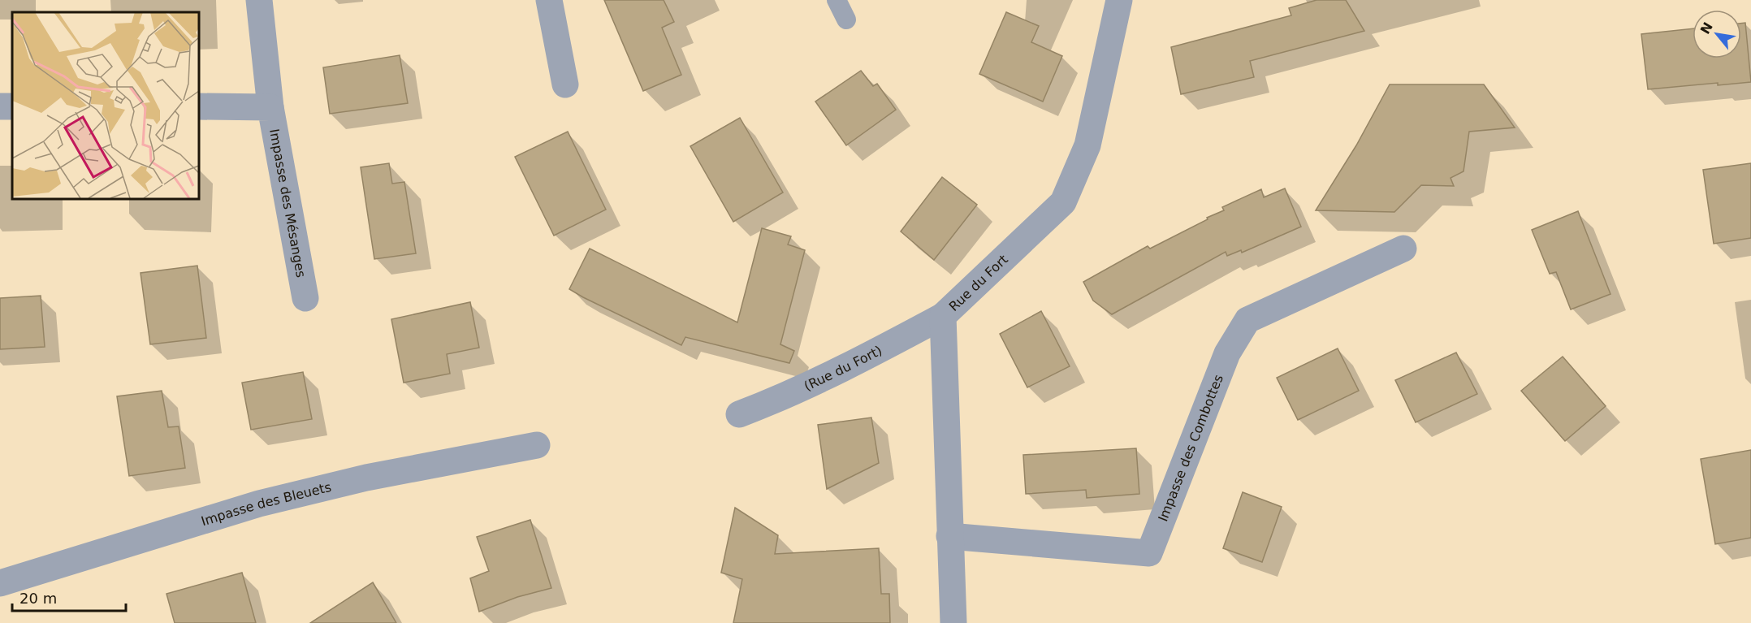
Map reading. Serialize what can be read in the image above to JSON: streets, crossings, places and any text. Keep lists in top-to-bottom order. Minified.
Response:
{"streets":{"street":["Impasse des Mésanges","Rue du Fort","(Rue du Fort)","Impasse des Combottes","Impasse des Bleuets"]},"crossings":[["Rue du Fort","(Rue du Fort)"],["Rue du Fort","Impasse des Combottes"]],"scale_bar":"20 m","north":"top left"}
